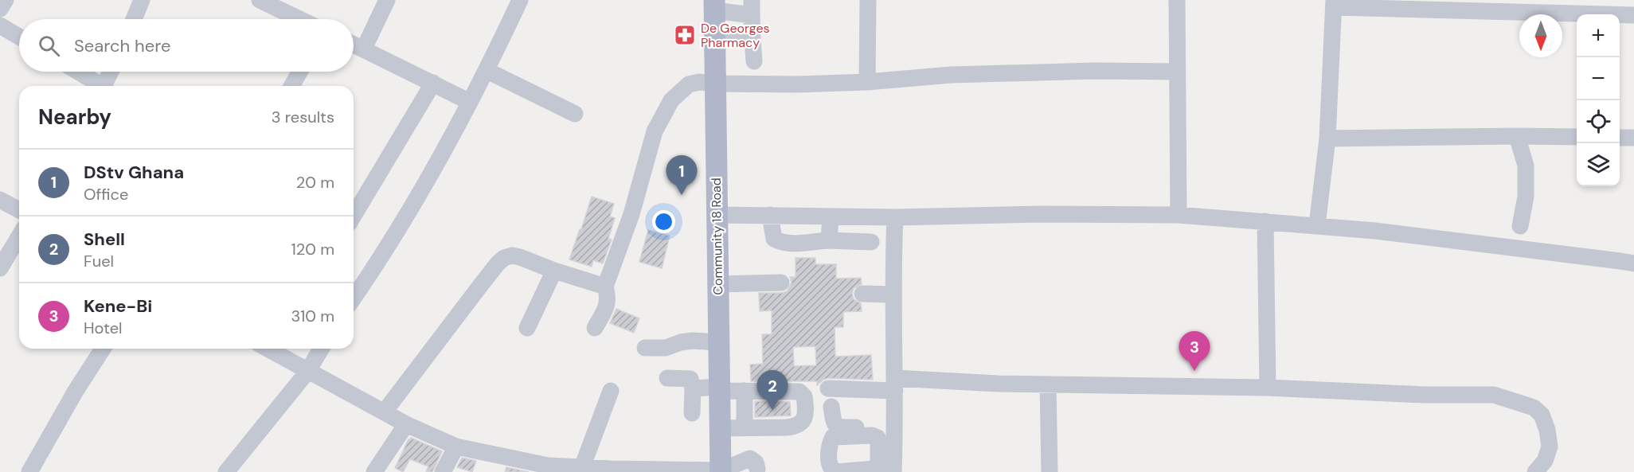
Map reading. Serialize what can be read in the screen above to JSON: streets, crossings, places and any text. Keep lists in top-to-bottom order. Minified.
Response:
{"streets":{"main road":["Community 18 Road"]},"places":{"pharmacy":["De Georges Pharmacy"]},"north":"bottom","page":{"map_buttons":["+","−"],"search":"Search here","heading":["Nearby","3 results"],"list":[{"mark":"1","name":"DStv Ghana","note":"Office","value":"20 m"},{"mark":"2","name":"Shell","note":"Fuel","value":"120 m"},{"mark":"3","name":"Kene-Bi","note":"Hotel","value":"310 m"}],"pins":["1","3","2"]}}
